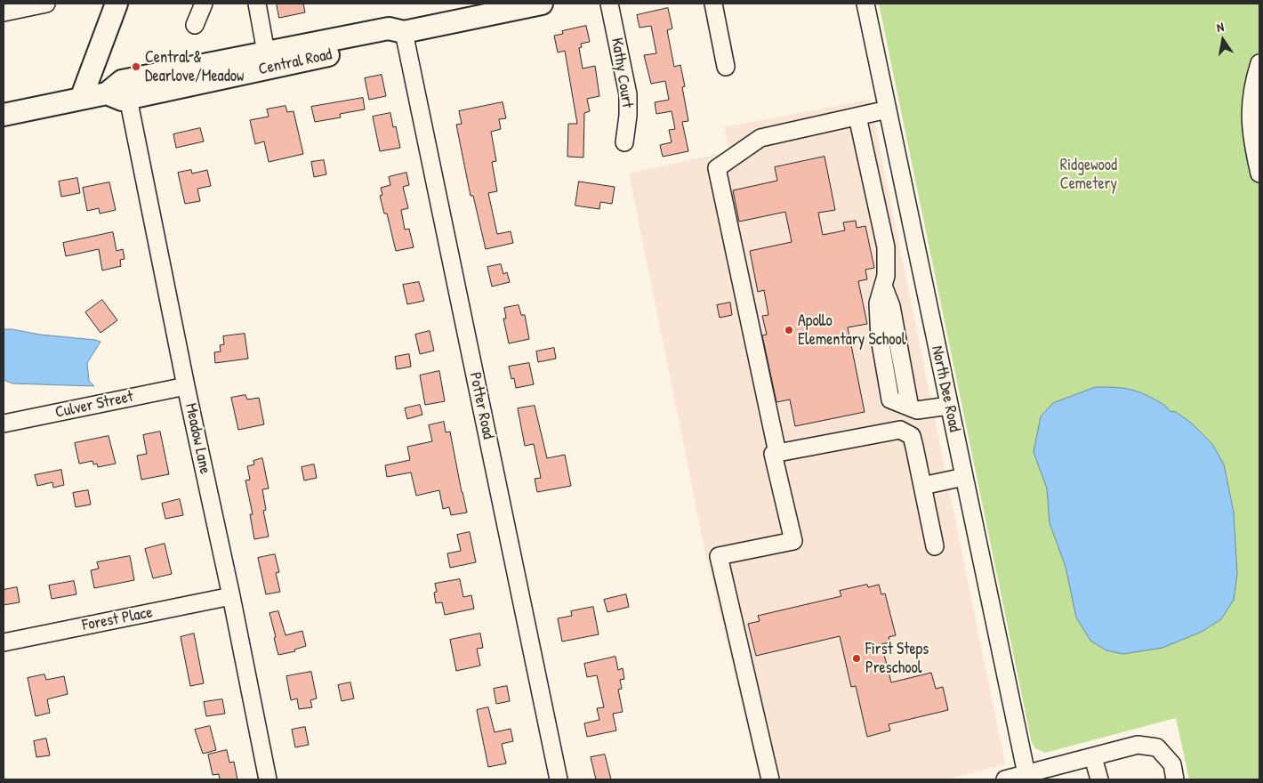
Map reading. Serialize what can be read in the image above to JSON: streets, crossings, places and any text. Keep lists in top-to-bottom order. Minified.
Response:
{"streets":{"main road":["Central Road"],"street":["Kathy Court","North Dee Road","Culver Street","Potter Road","Meadow Lane","Forest Place"]},"crossings":[["Central Road","Potter Road"],["Central Road","Meadow Lane"],["Culver Street","Meadow Lane"],["Meadow Lane","Forest Place"]],"parks":["Ridgewood Cemetery"],"places":["Central & Dearlove/Meadow","Apollo Elementary School","First Steps Preschool"],"north":"top"}
